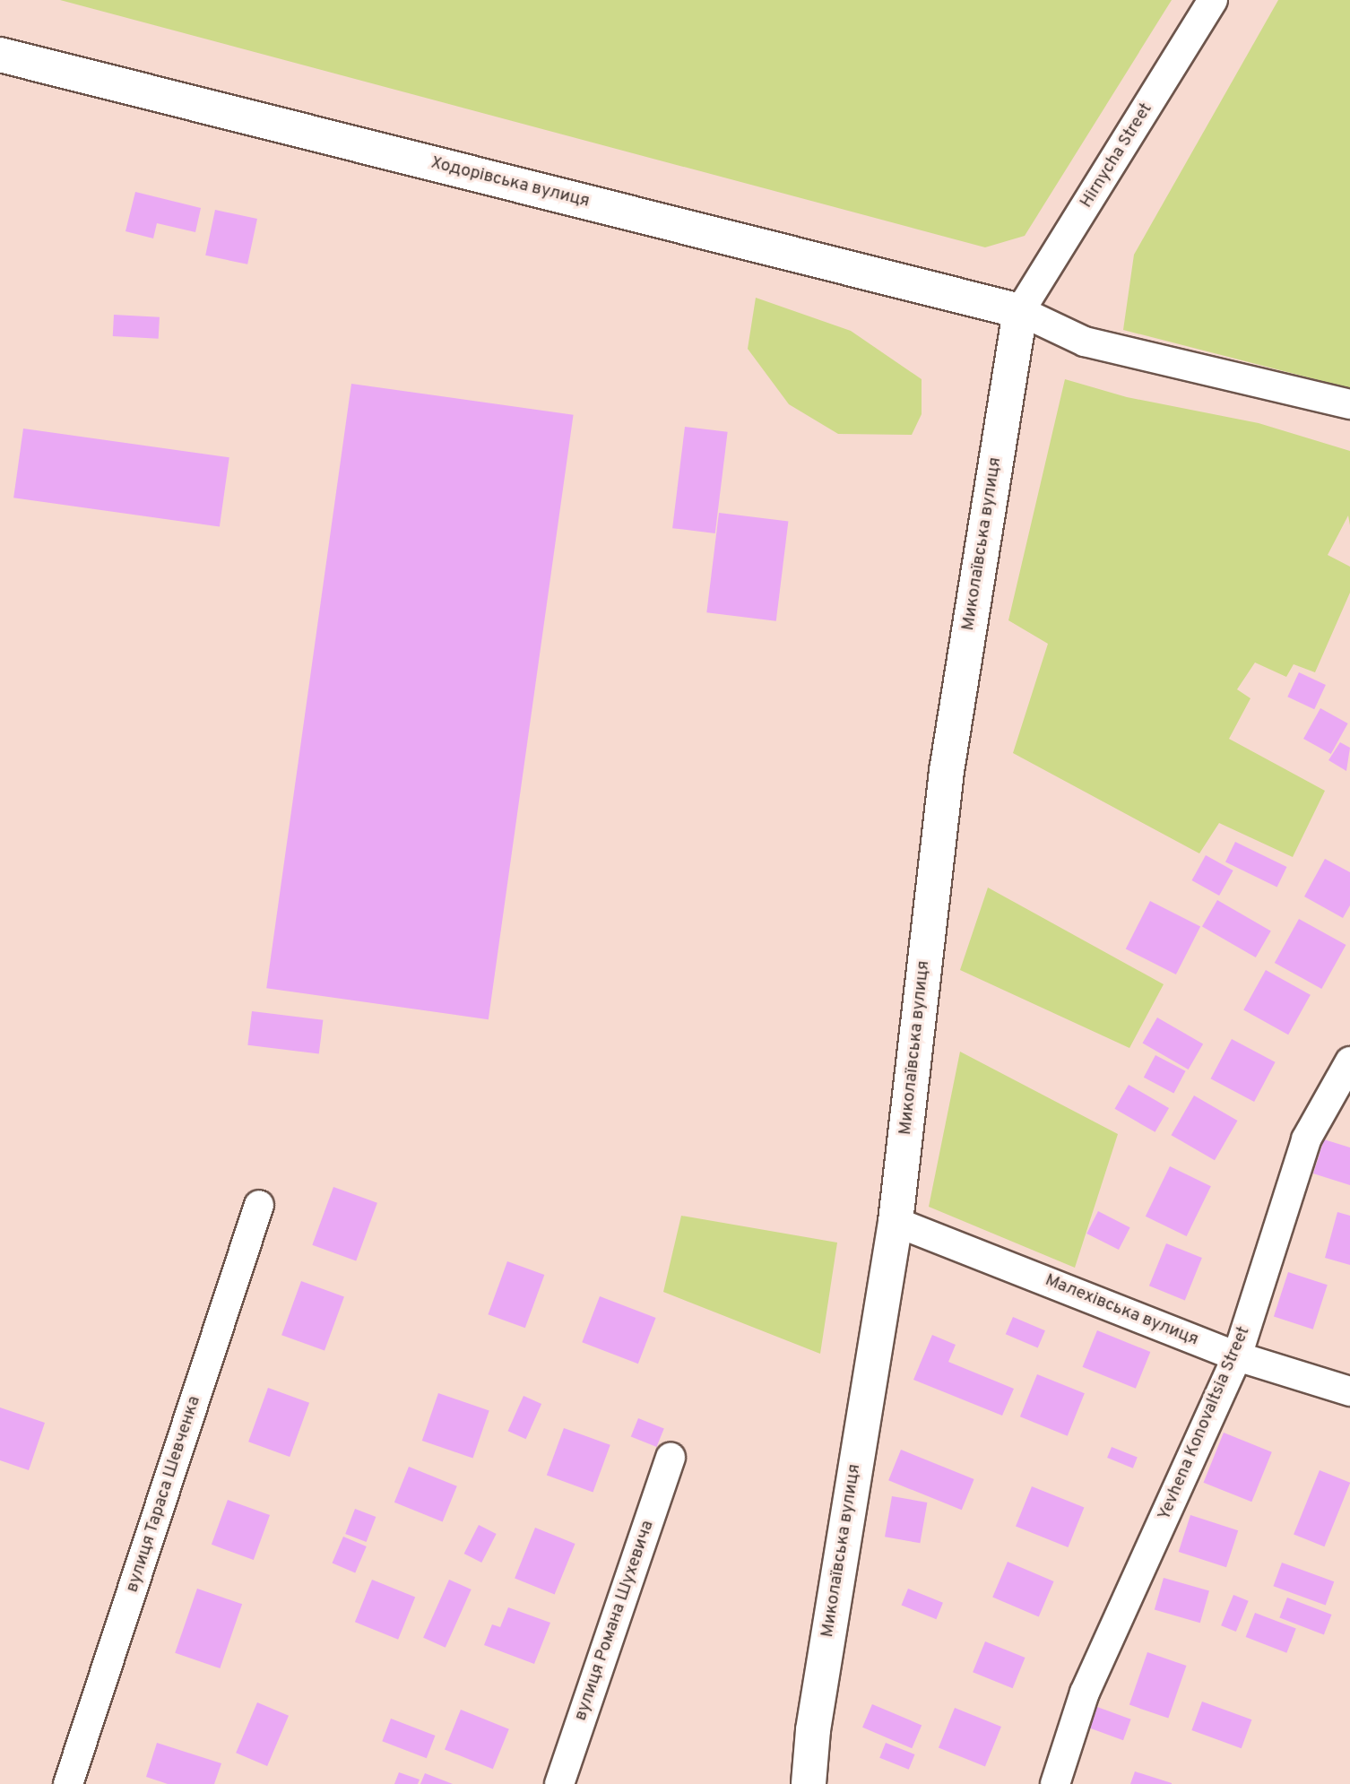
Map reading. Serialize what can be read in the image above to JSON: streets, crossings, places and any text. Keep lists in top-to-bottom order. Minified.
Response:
{"streets":{"main road":["Ходорівська вулиця","Миколаївська вулиця"],"street":["Hirnycha Street","Малехівська вулиця","Yevhena Konovaltsia Street","вулиця Тараса Шевченка","вулиця Романа Шухевича"]},"crossings":[["Hirnycha Street","Ходорівська вулиця"],["Hirnycha Street","Миколаївська вулиця"],["Ходорівська вулиця","Миколаївська вулиця"],["Миколаївська вулиця","Малехівська вулиця"],["Малехівська вулиця","Yevhena Konovaltsia Street"]]}
